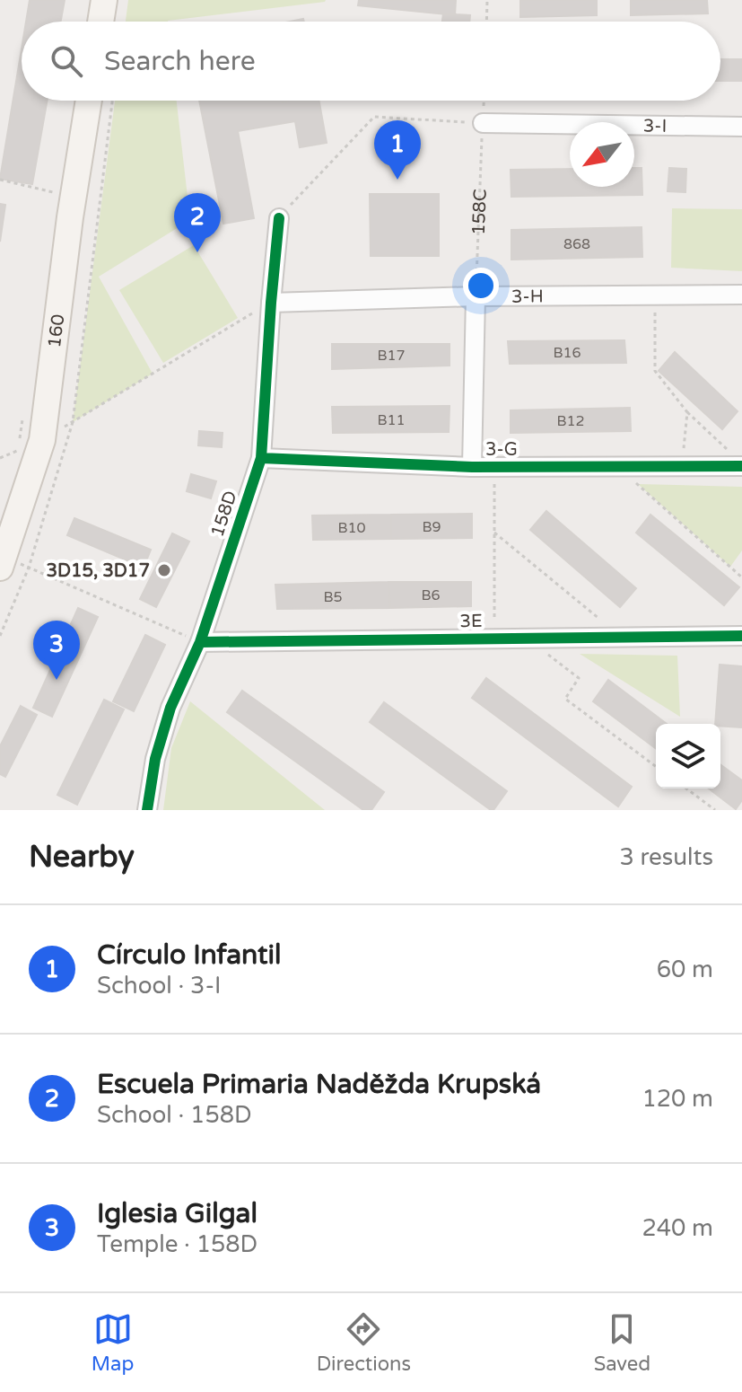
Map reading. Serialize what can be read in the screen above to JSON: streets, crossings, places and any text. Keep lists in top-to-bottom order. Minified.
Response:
{"streets":{"main road":["160"],"street":["3-I","3-H","3-G","158D","3E"],"path":["158C"]},"crossings":[["3-I","158C"],["158C","3-H"],["3-H","158D"],["3-G","158D"],["158D","3E"]],"places":["3D15, 3D17"],"house_numbers":["868","B16","B17","B11","B12","B9","B10","B6","B5"],"north":"bottom left","page":{"search":"Search here","pins":["1","2","3"],"heading":["Nearby","3 results"],"list":[{"mark":"1","name":"Círculo Infantil","note":"School · 3-I","value":"60 m"},{"mark":"2","name":"Escuela Primaria Naděžda Krupská","note":"School · 158D","value":"120 m"},{"mark":"3","name":"Iglesia Gilgal","note":"Temple · 158D","value":"240 m"}],"nav":["Map","Directions","Saved"]}}
